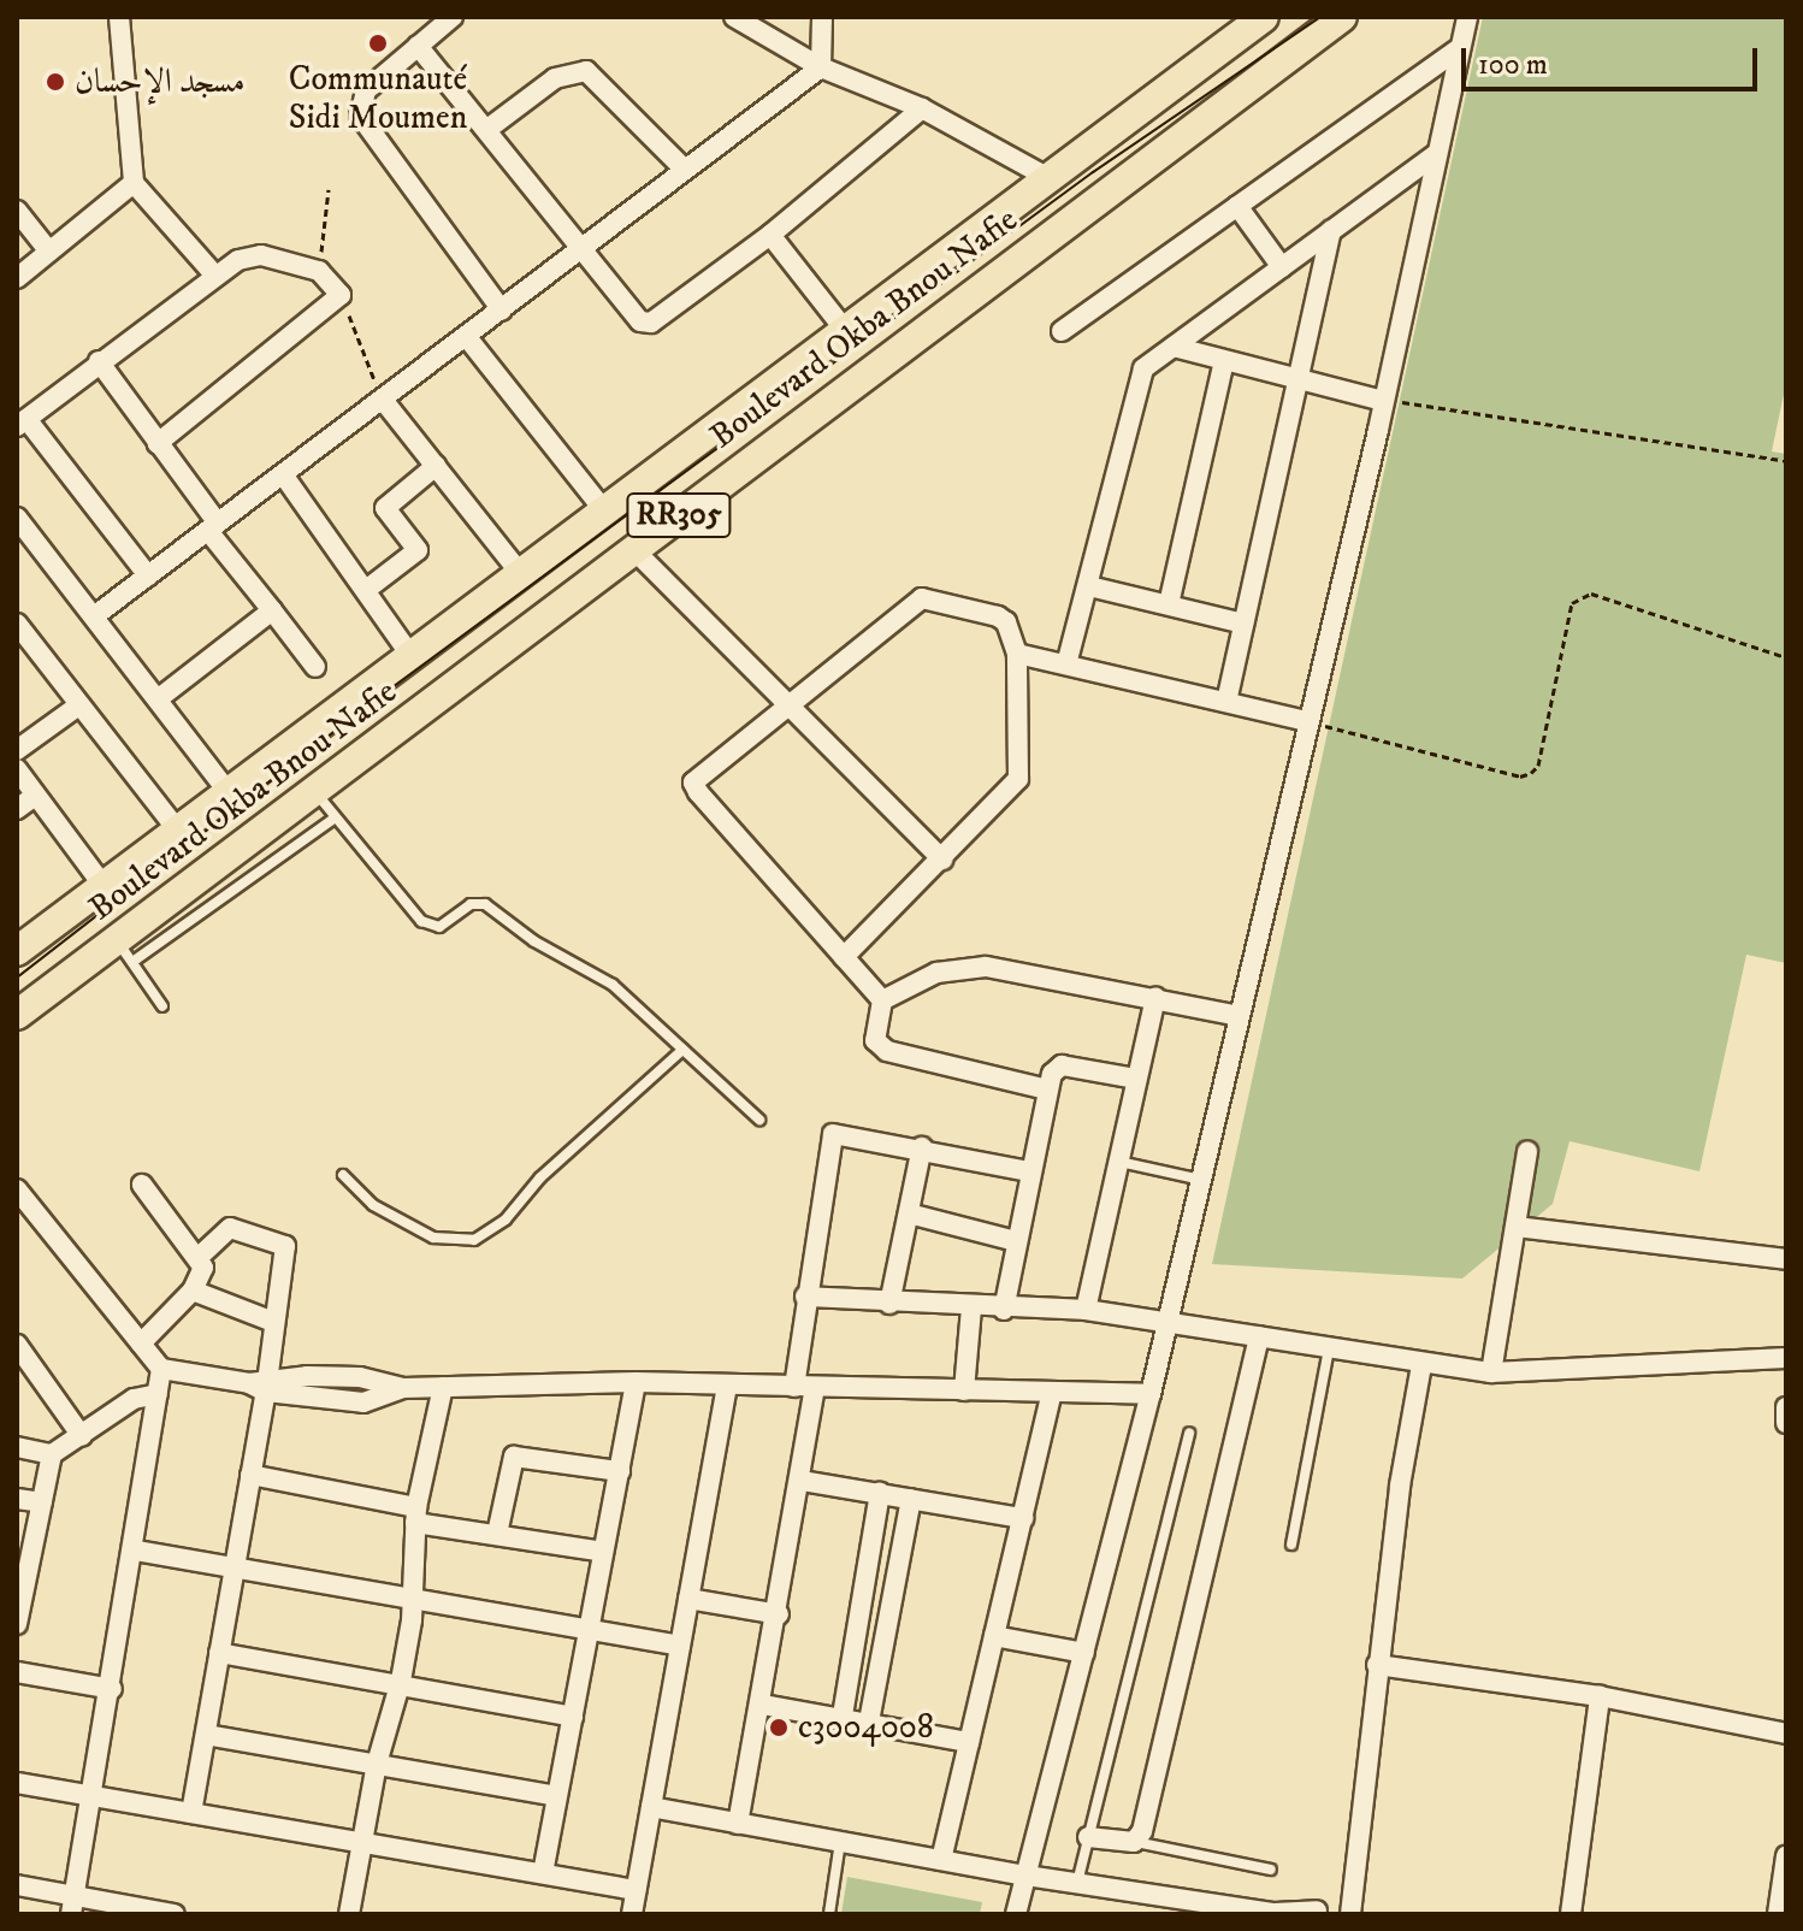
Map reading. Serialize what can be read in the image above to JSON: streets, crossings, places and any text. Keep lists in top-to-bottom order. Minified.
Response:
{"streets":{"main road":["Boulevard Okba Bnou Nafie","RR305"]},"places":["Communauté Sidi Moumen","مسجد الإحسان","c3004008"],"scale_bar":"100 m"}
